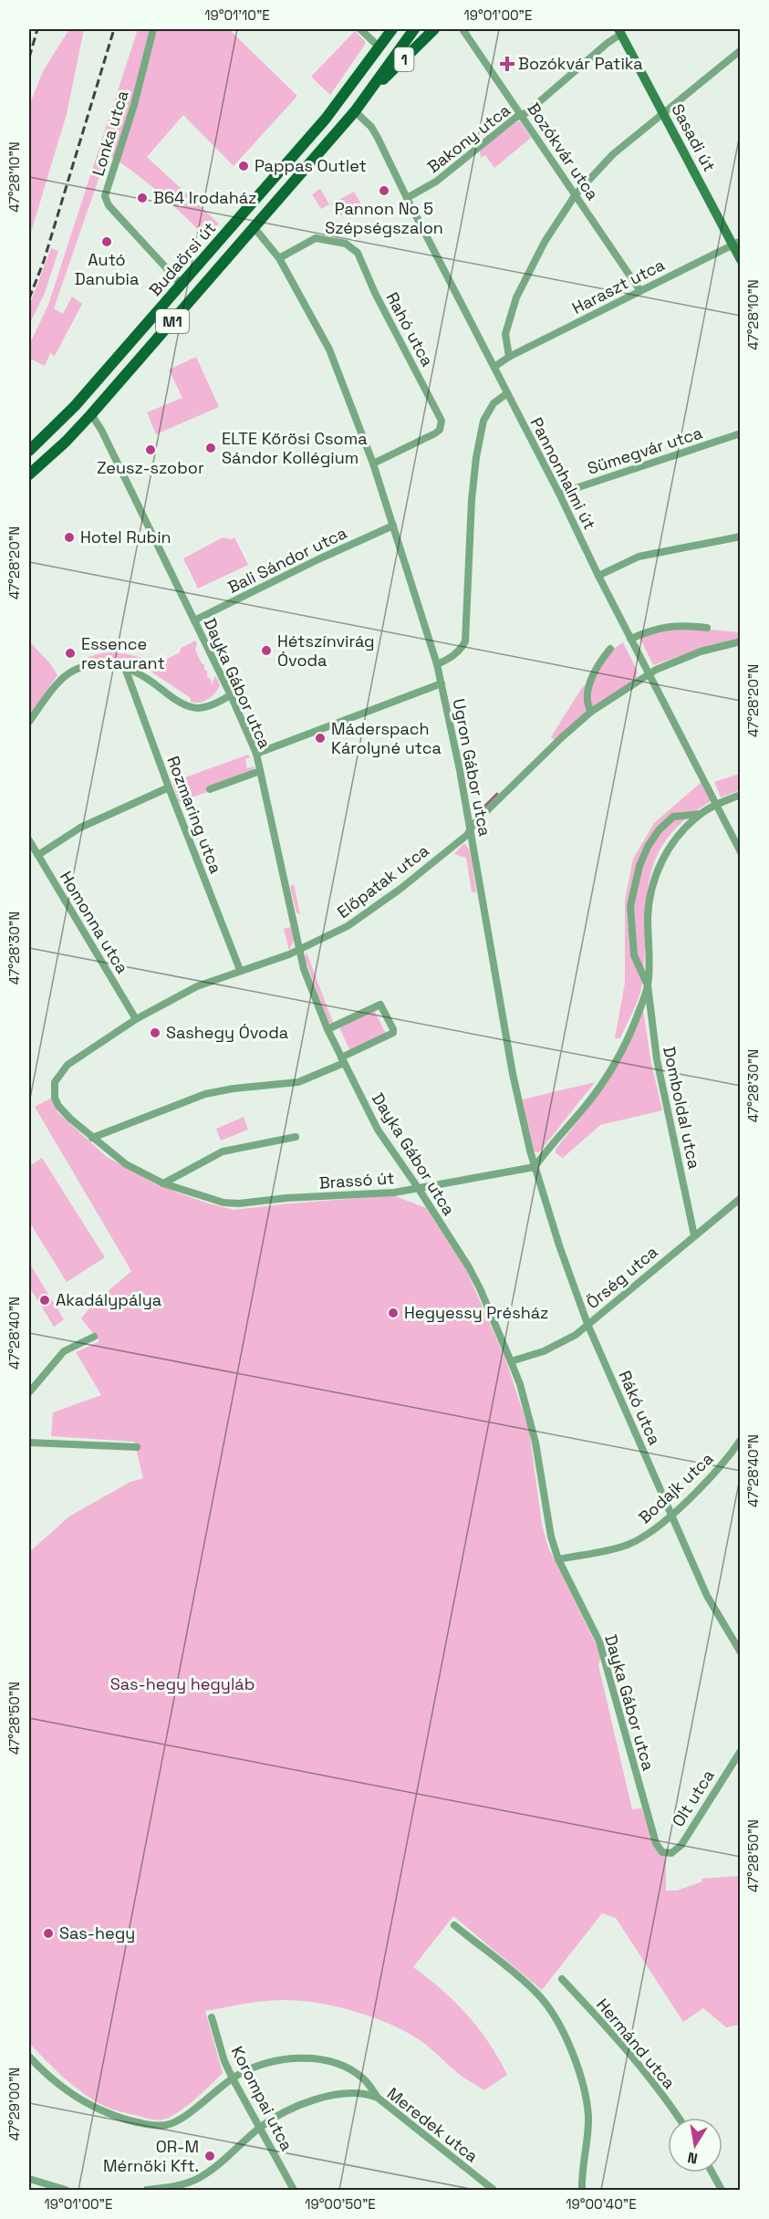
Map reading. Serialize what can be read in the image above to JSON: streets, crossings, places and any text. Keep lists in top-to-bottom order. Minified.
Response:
{"streets":{"main road":["1","Budaörsi út","M1"],"street":["Lonka utca","Sasadi út","Bakony utca","Bozókvár utca","Haraszt utca","Rahó utca","Sümegvár utca","Pannonhalmi út","Bali Sándor utca","Dayka Gábor utca","Ugron Gábor utca","Rozmaring utca","Előpatak utca","Homonna utca","Domboldal utca","Brassó út","Őrség utca","Rákó utca","Bodajk utca","Olt utca","Hermánd utca","Korompai utca","Meredek utca"]},"crossings":[["Lonka utca","Budaörsi út"],["Sasadi út","Bakony utca"],["Sasadi út","Haraszt utca"],["Bakony utca","Bozókvár utca"],["Bakony utca","Pannonhalmi út"],["Bozókvár utca","Haraszt utca"],["Budaörsi út","Pannonhalmi út"],["Budaörsi út","Dayka Gábor utca"],["Sümegvár utca","Pannonhalmi út"],["Pannonhalmi út","Előpatak utca"],["Bali Sándor utca","Dayka Gábor utca"],["Dayka Gábor utca","Előpatak utca"],["Dayka Gábor utca","Brassó út"],["Dayka Gábor utca","Őrség utca"],["Dayka Gábor utca","Bodajk utca"],["Dayka Gábor utca","Olt utca"],["Ugron Gábor utca","Előpatak utca"],["Ugron Gábor utca","Brassó út"],["Ugron Gábor utca","Rákó utca"],["Rozmaring utca","Előpatak utca"],["Előpatak utca","Homonna utca"],["Előpatak utca","Brassó út"],["Domboldal utca","Őrség utca"],["Brassó út","Rákó utca"],["Őrség utca","Rákó utca"],["Rákó utca","Bodajk utca"],["Korompai utca","Meredek utca"]],"parks":["Sas-hegy hegyláb"],"places":{"health":["Bozókvár Patika"],"other":["Pappas Outlet","Pannon No 5 Szépségszalon","B64 Irodaház","Autó Danubia","ELTE Kőrösi Csoma Sándor Kollégium","Zeusz-szobor","Hotel Rubin","Hétszínvirág Óvoda","Essence restaurant","Máderspach Károlyné utca","Sashegy Óvoda","Akadálypálya","Hegyessy Présház","Sas-hegy","OR-M Mérnöki Kft."]},"north":"bottom","coordinates":["19°01'10\"E","19°01'00\"E","47°28'10\"N","47°28'20\"N","47°28'30\"N","47°28'40\"N","47°28'50\"N","47°29'00\"N","19°00'50\"E","19°00'40\"E"]}
